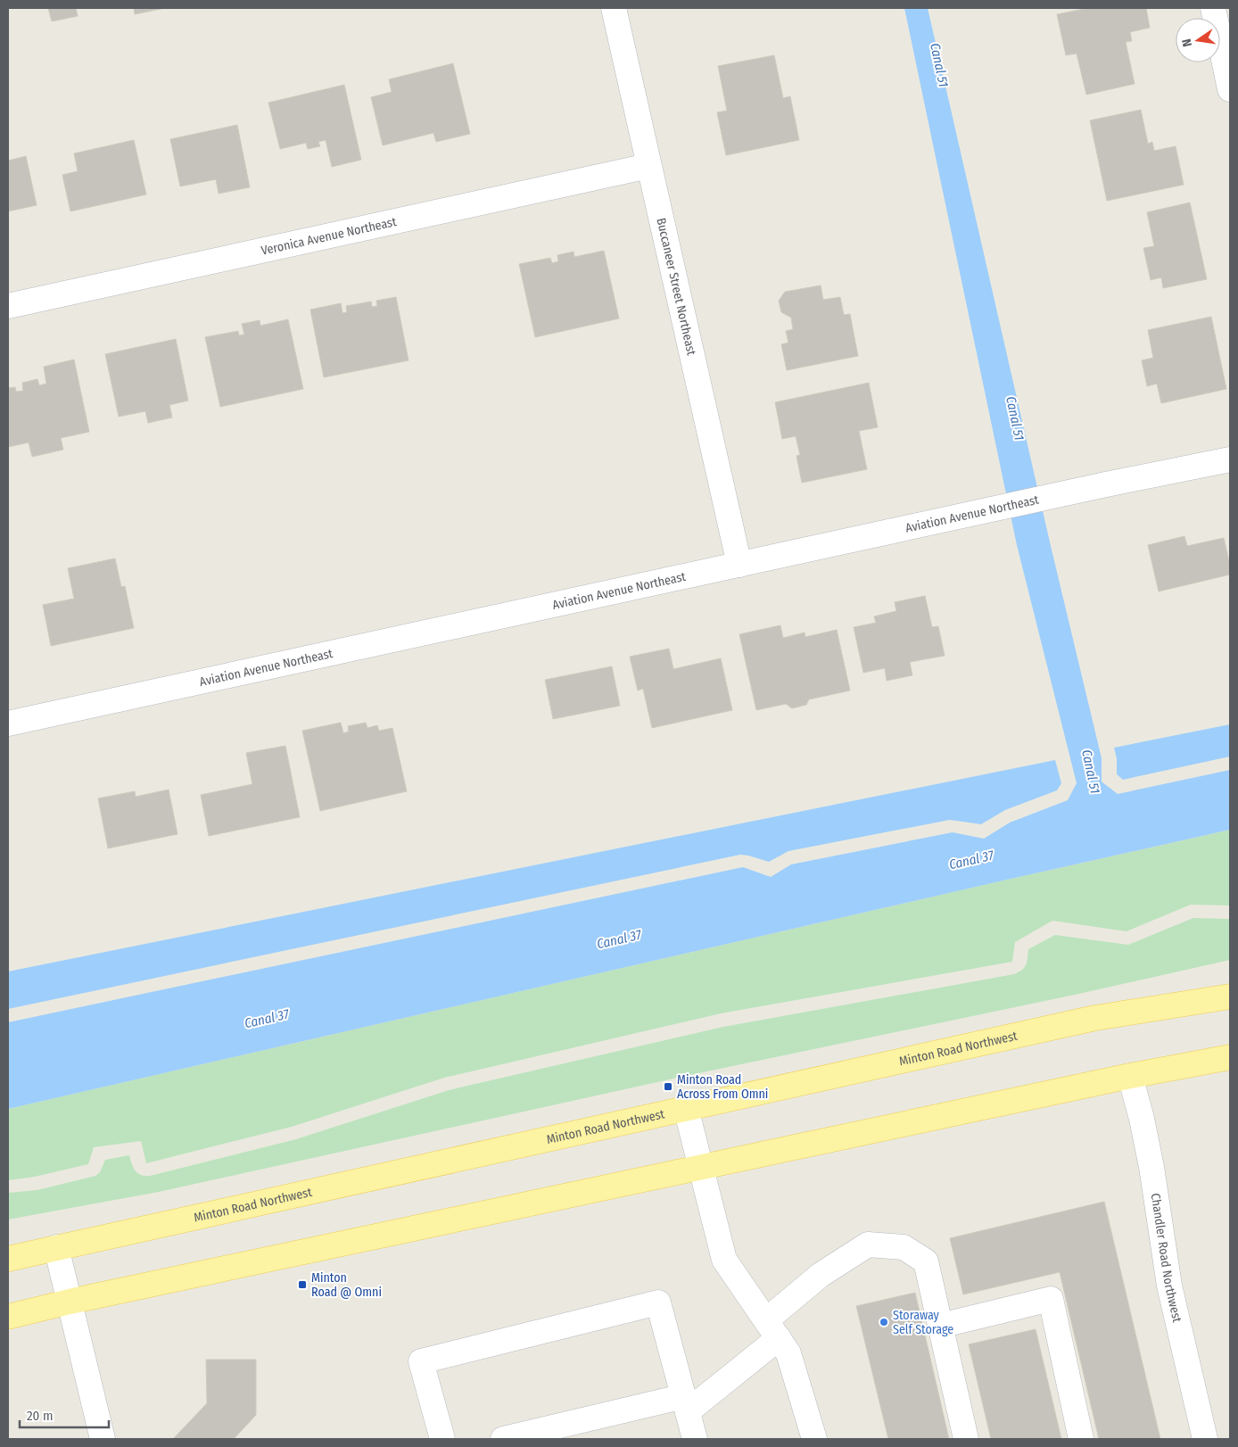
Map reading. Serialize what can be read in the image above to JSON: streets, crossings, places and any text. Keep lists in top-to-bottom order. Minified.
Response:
{"streets":{"main road":["Minton Road Northwest"],"street":["Veronica Avenue Northeast","Buccaneer Street Northeast","Aviation Avenue Northeast","Chandler Road Northwest"]},"crossings":[["Veronica Avenue Northeast","Buccaneer Street Northeast"],["Buccaneer Street Northeast","Aviation Avenue Northeast"]],"water":["Canal 51","Canal 37"],"places":{"transit":["Minton Road Across From Omni","Minton Road @ Omni"],"other":["Storaway Self Storage"]},"scale_bar":"20 m","north":"left"}
